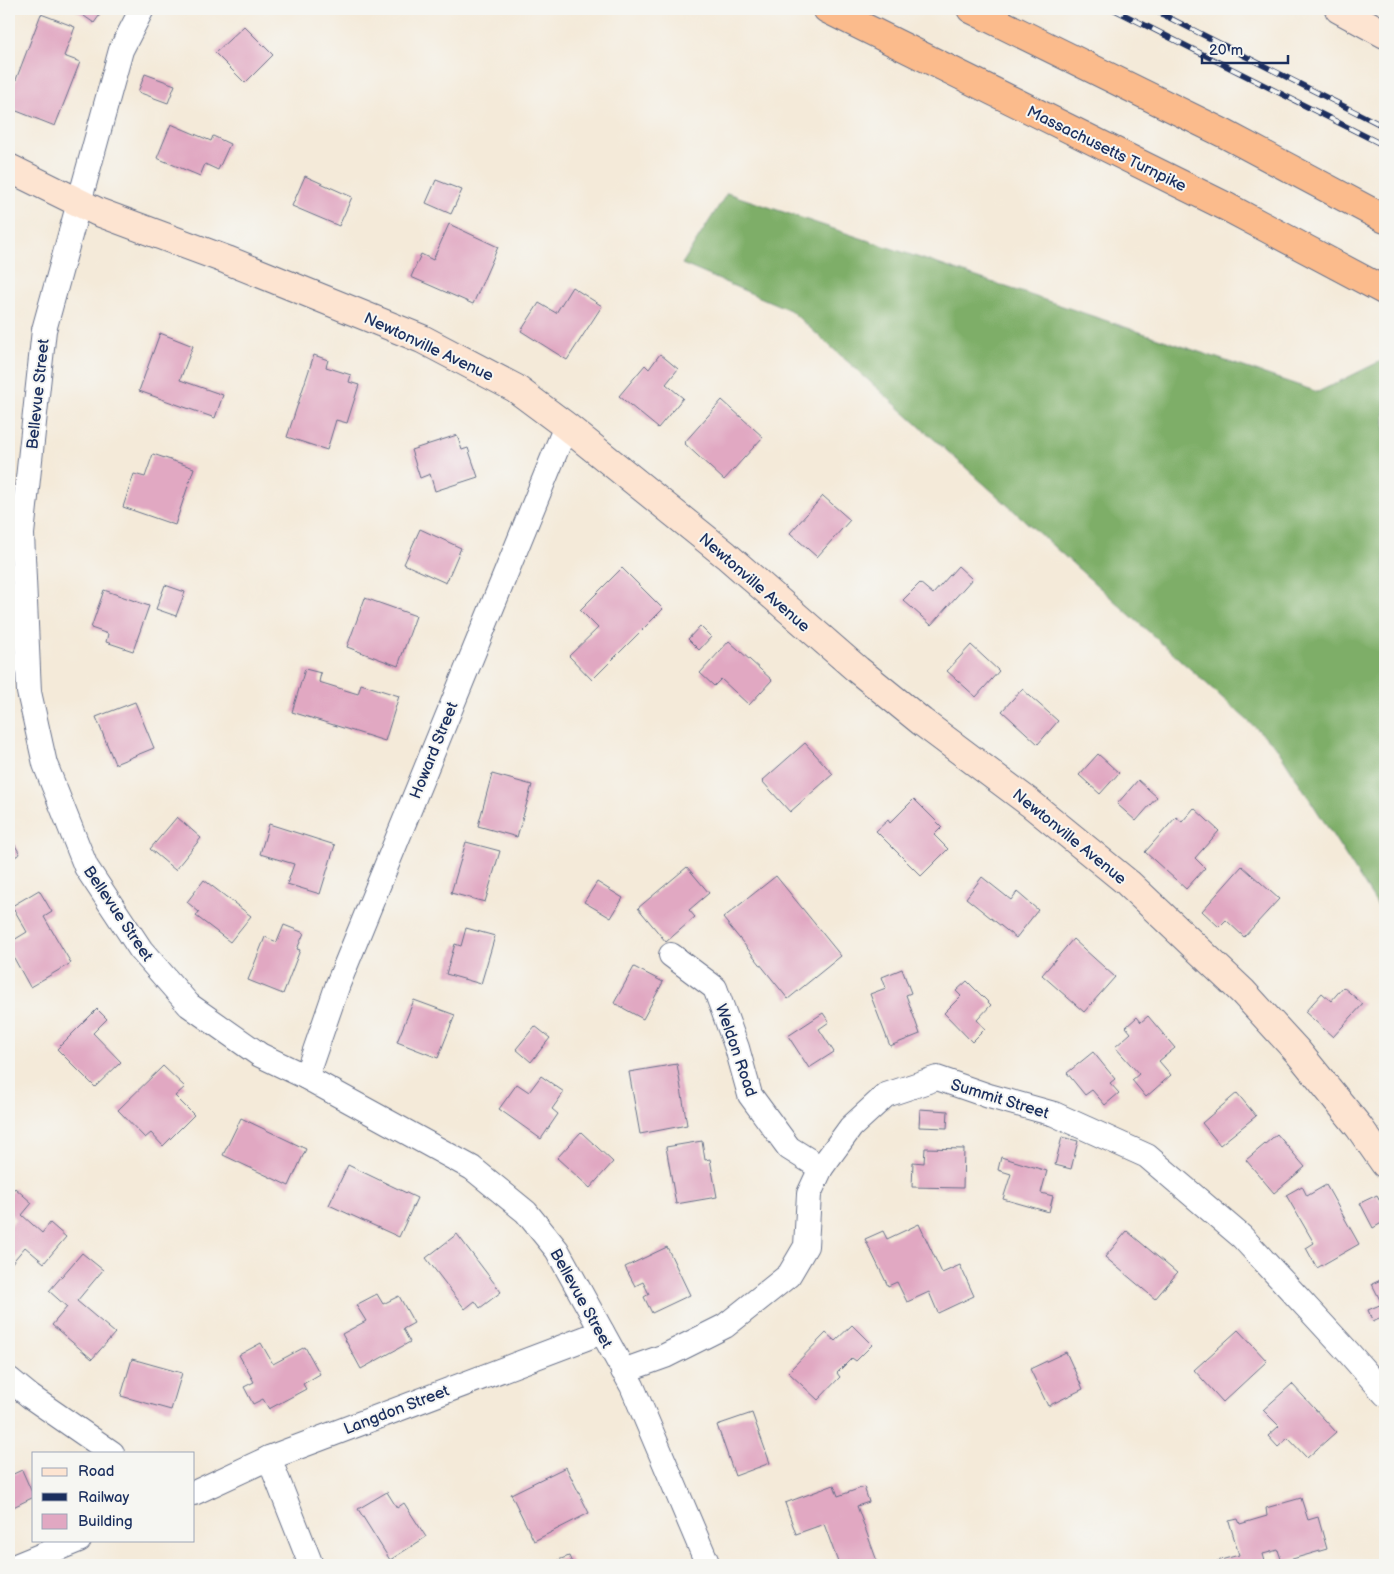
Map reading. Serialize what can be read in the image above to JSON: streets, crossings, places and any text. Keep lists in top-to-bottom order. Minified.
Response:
{"streets":{"highway":["Massachusetts Turnpike"],"main road":["Newtonville Avenue"],"street":["Bellevue Street","Howard Street","Weldon Road","Summit Street","Langdon Street"]},"crossings":[["Newtonville Avenue","Bellevue Street"],["Newtonville Avenue","Howard Street"],["Bellevue Street","Howard Street"],["Bellevue Street","Summit Street"],["Bellevue Street","Langdon Street"],["Weldon Road","Summit Street"]],"legend":["Road","Railway","Building"],"scale_bar":"20 m"}
